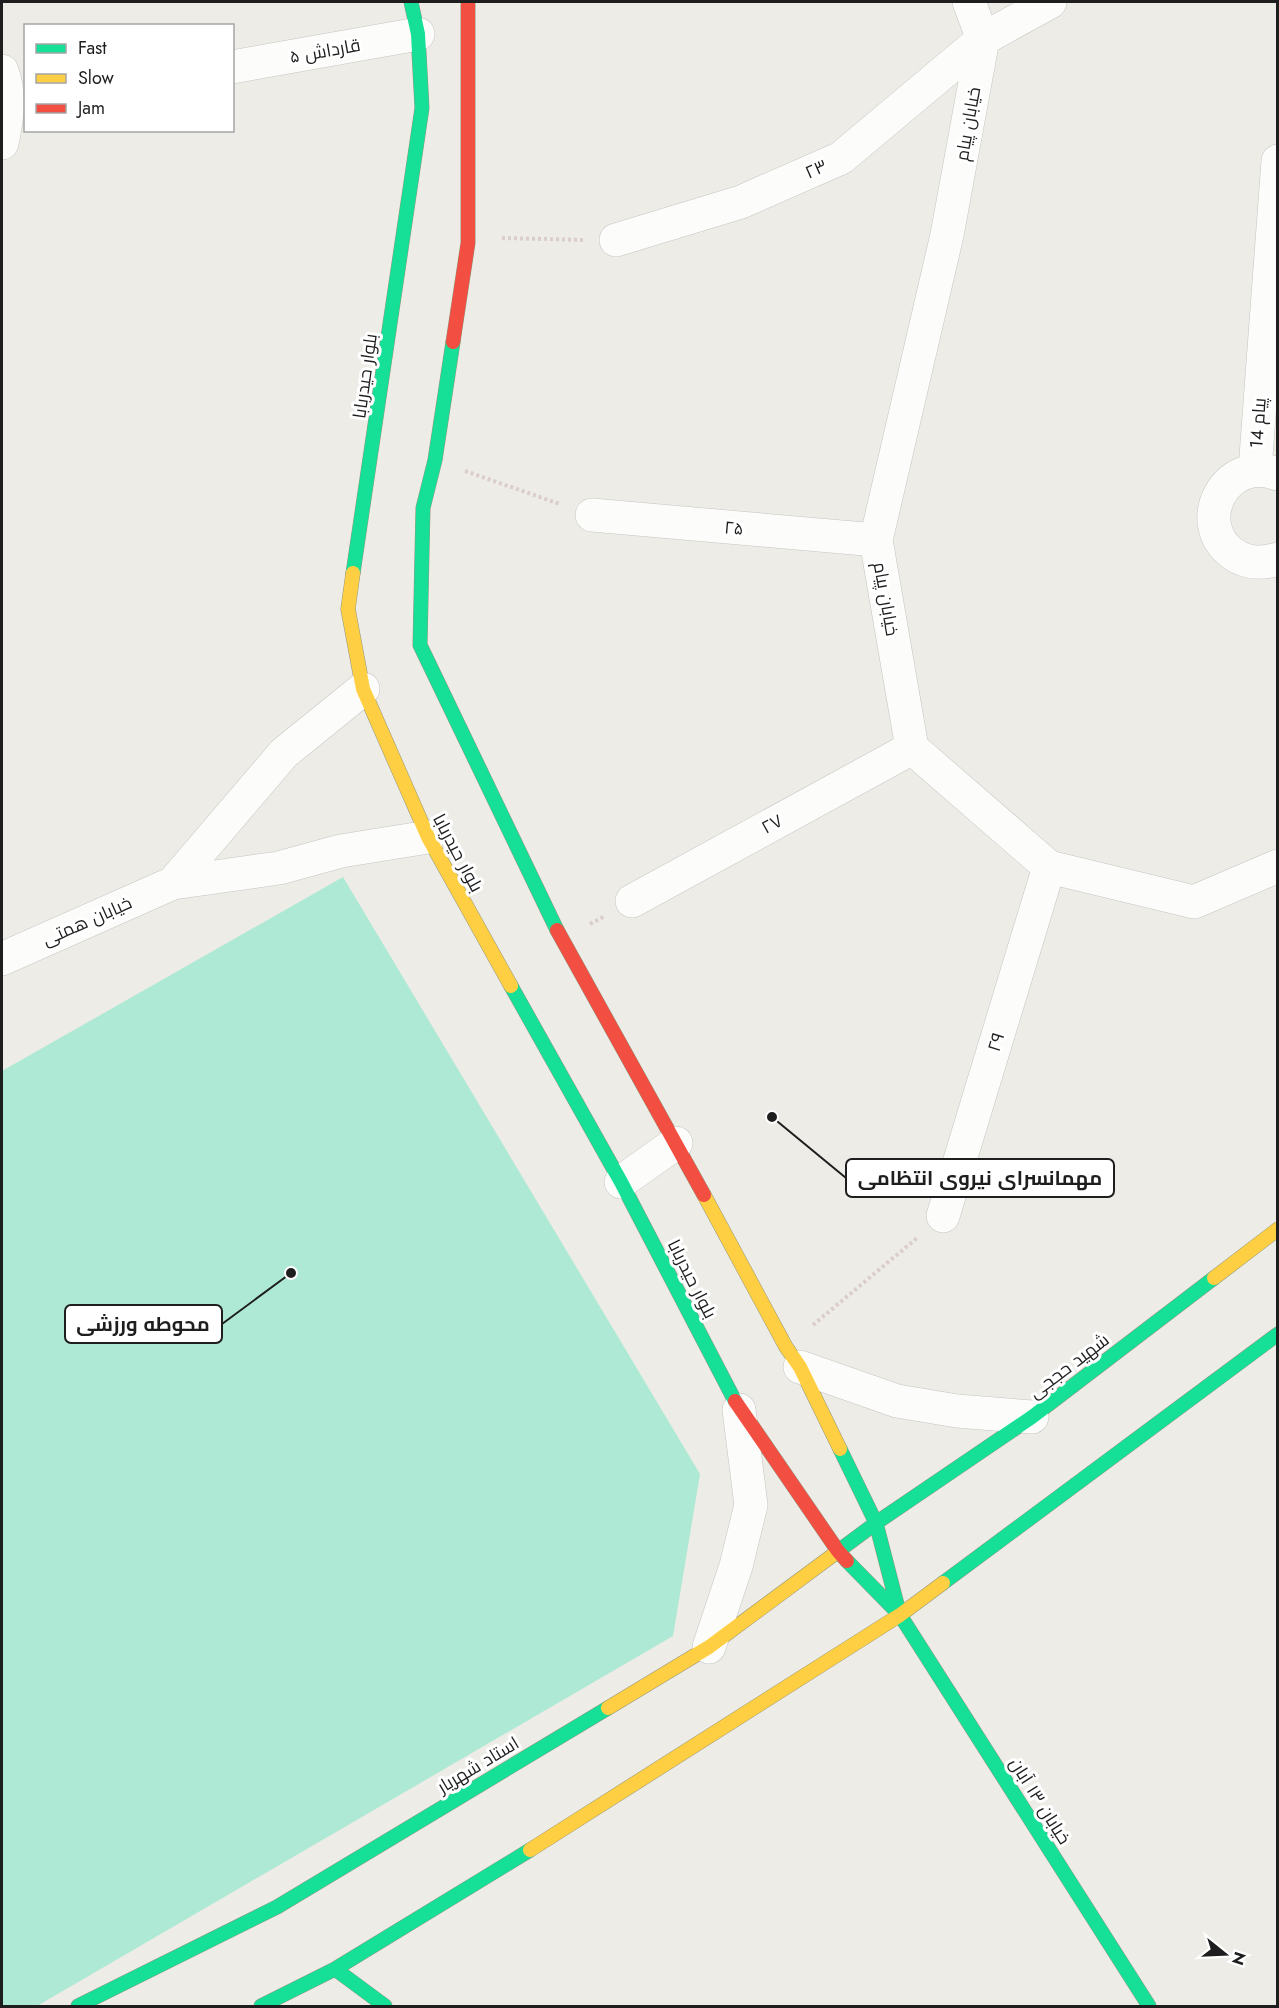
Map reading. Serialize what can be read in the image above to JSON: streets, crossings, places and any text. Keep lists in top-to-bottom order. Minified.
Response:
{"streets":{"street":["۵ قارداش","خیابان پیام","۲۳","بلوار حیدربابا","پیام 14","۲۵","۲۷","خیابان همتی","۲۹","شهید حججی","استاد شهریار","خیابان ۱۳ آبان"]},"crossings":[["۵ قارداش","بلوار حیدربابا"],["خیابان پیام","۲۳"],["خیابان پیام","۲۵"],["خیابان پیام","۲۷"],["بلوار حیدربابا","استاد شهریار"],["بلوار حیدربابا","خیابان ۱۳ آبان"],["شهید حججی","استاد شهریار"]],"places":["مهمانسرای نیروی انتظامی","محوطه ورزشی"],"legend":["Fast","Slow","Jam"],"north":"right"}
